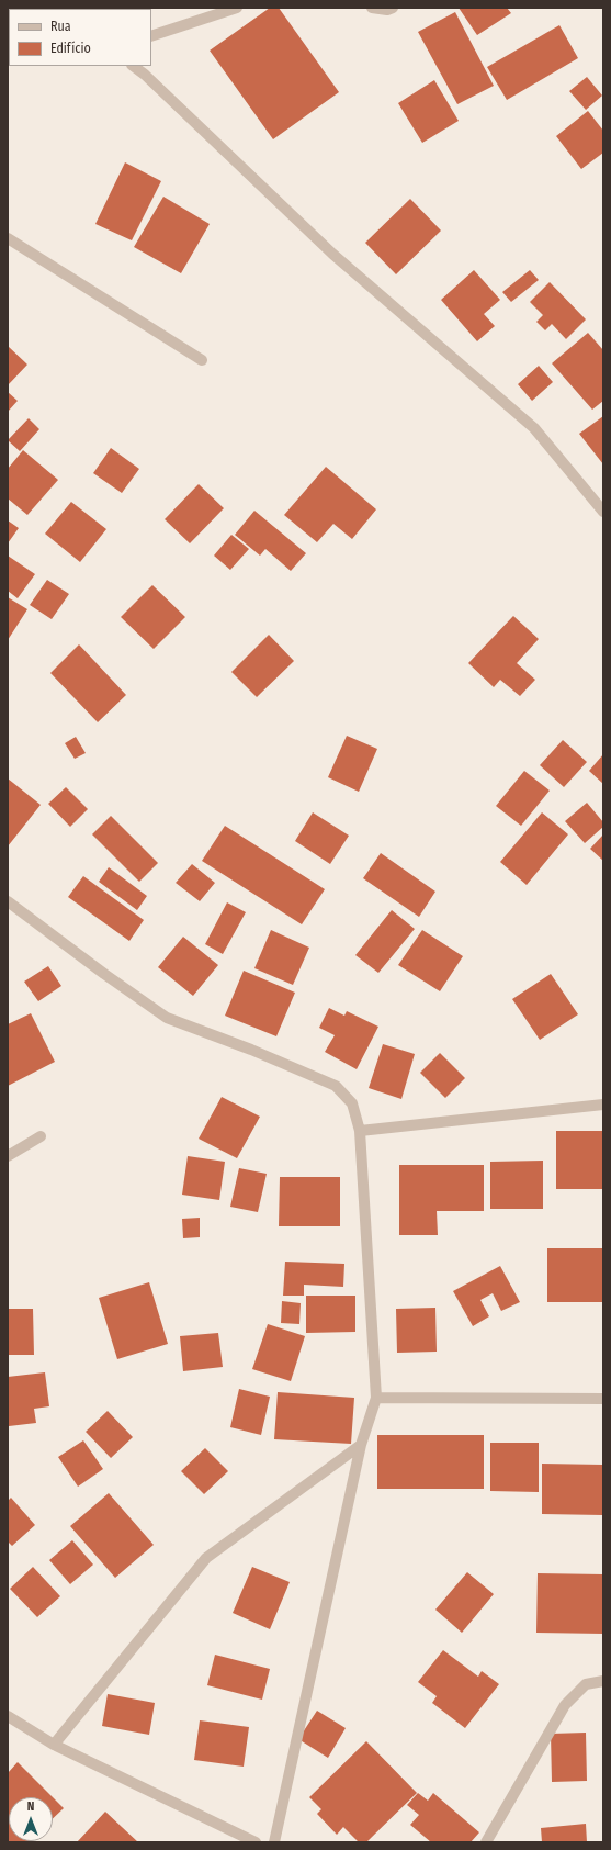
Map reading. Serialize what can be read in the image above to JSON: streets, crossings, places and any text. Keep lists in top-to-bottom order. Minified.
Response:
{"legend":["Rua","Edifício"],"north":"top"}
